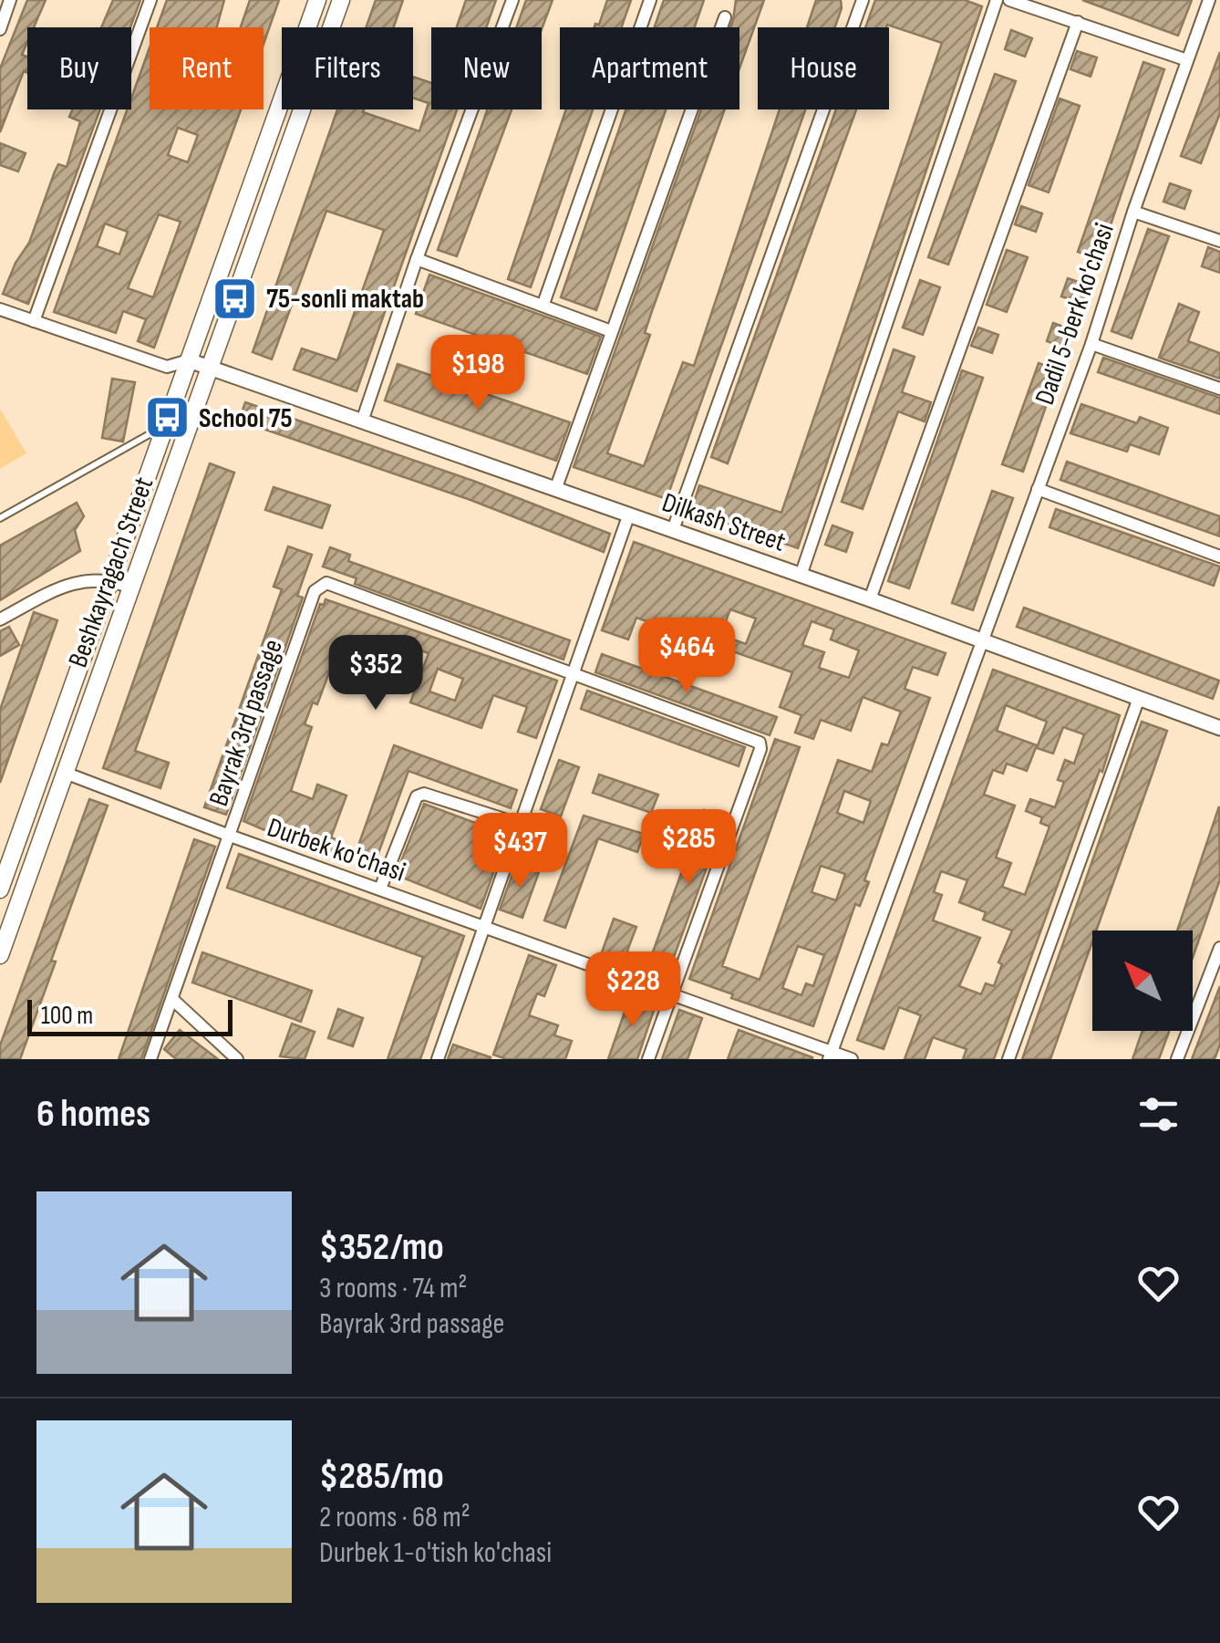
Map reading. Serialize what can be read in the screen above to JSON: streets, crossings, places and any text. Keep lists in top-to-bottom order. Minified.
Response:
{"streets":{"main road":["Beshkayragach Street"],"street":["Dadil 5-berk ko'chasi","Dilkash Street","Bayrak 3rd passage","Durbek ko'chasi"]},"crossings":[["Dadil 5-berk ko'chasi","Dilkash Street"],["Dadil 5-berk ko'chasi","Durbek ko'chasi"],["Dilkash Street","Beshkayragach Street"],["Beshkayragach Street","Durbek ko'chasi"],["Bayrak 3rd passage","Durbek ko'chasi"]],"places":{"bus stop":["75-sonli maktab","School 75"]},"scale_bar":"100 m","north":"top left","page":{"chip":["Buy","Rent","Filters","New","Apartment","House"],"price":["$198","$464","$352","$285","$437","$228"],"scale":"100 m","heading":"6 homes","list":[{"name":"$352/mo","note":"3 rooms · 74 m² · Bayrak 3rd passage"},{"name":"$285/mo","note":"2 rooms · 68 m² · Durbek 1-o'tish ko'chasi"}]}}
